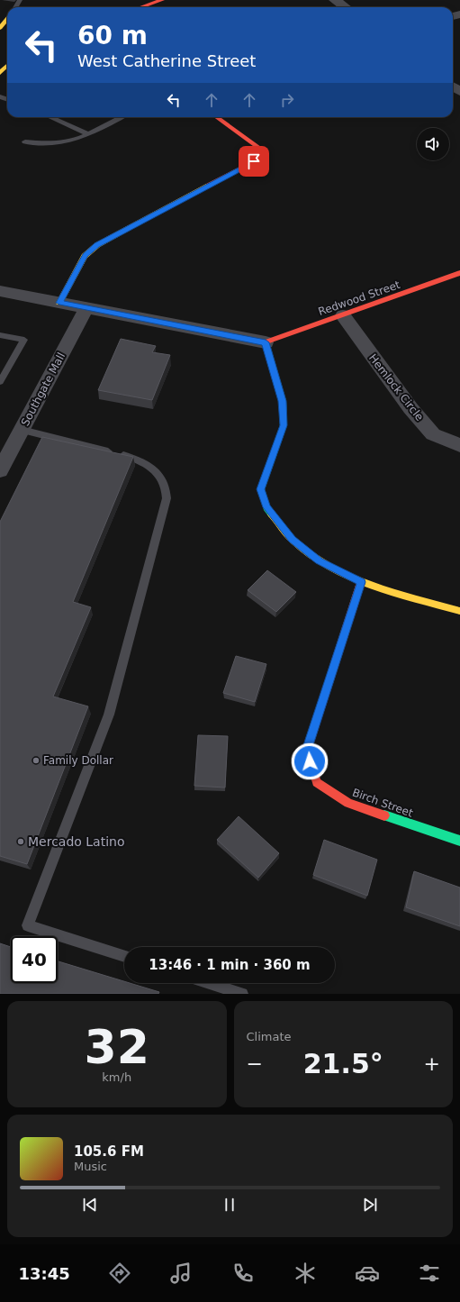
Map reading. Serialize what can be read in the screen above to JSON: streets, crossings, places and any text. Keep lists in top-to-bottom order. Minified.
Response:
{"streets":{"street":["Redwood Street","Hemlock Circle","Southgate Mall","Birch Street"]},"crossings":[["Redwood Street","Hemlock Circle"]],"places":["Family Dollar","Mercado Latino"],"page":{"turn":["60 m","West Catherine Street"],"limit":"40","trip":"13:46 · 1 min · 360 m","tile":[["32","km/h"],"Climate"],"heat":["−","21.5°","+"],"song":["105.6 FM","Music"],"tabs":"13:45"}}
